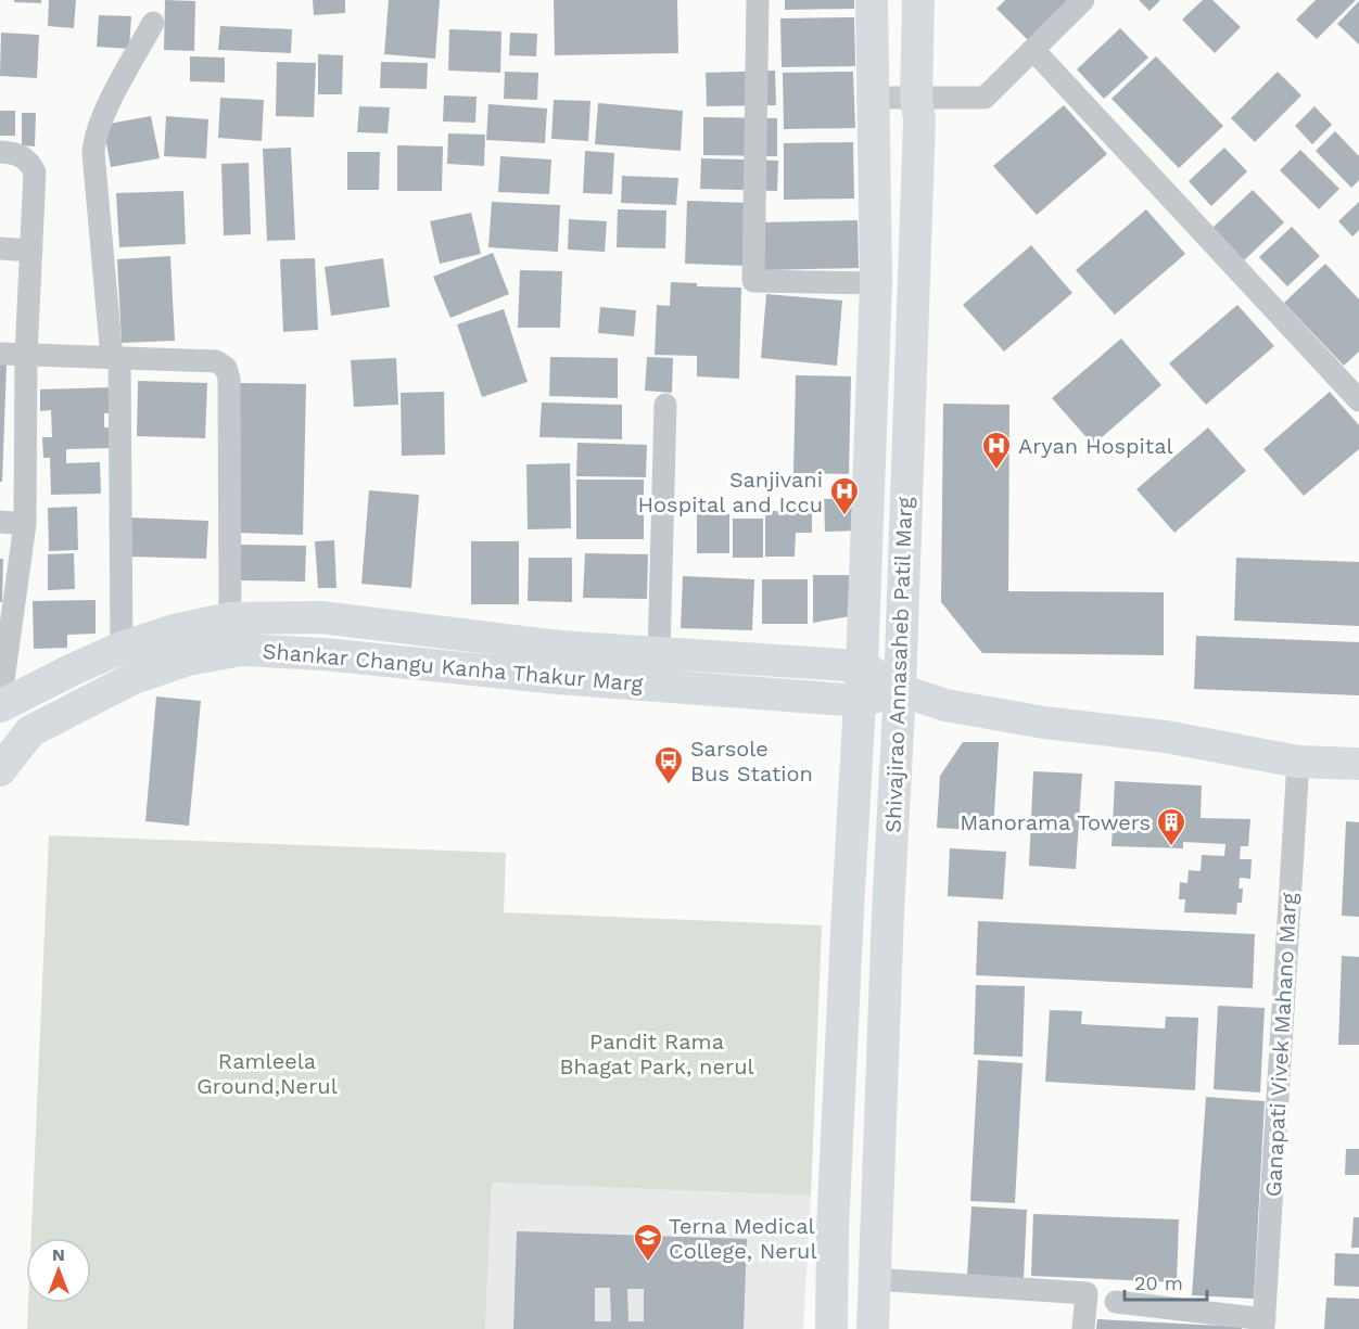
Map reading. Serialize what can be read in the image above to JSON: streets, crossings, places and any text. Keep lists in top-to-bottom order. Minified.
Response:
{"streets":{"main road":["Shivajirao Annasaheb Patil Marg","Shankar Changu Kanha Thakur Marg"],"street":["Ganapati Vivek Mahano Marg"]},"crossings":[["Shivajirao Annasaheb Patil Marg","Shankar Changu Kanha Thakur Marg"],["Shankar Changu Kanha Thakur Marg","Ganapati Vivek Mahano Marg"]],"parks":["Pandit Rama Bhagat Park, nerul","Ramleela Ground,Nerul"],"places":{"hospital":["Aryan Hospital","Sanjivani Hospital and Iccu"],"bus stop":["Sarsole Bus Station"],"building":["Manorama Towers"],"school or university":["Terna Medical College, Nerul"]},"scale_bar":"20 m","north":"top"}
